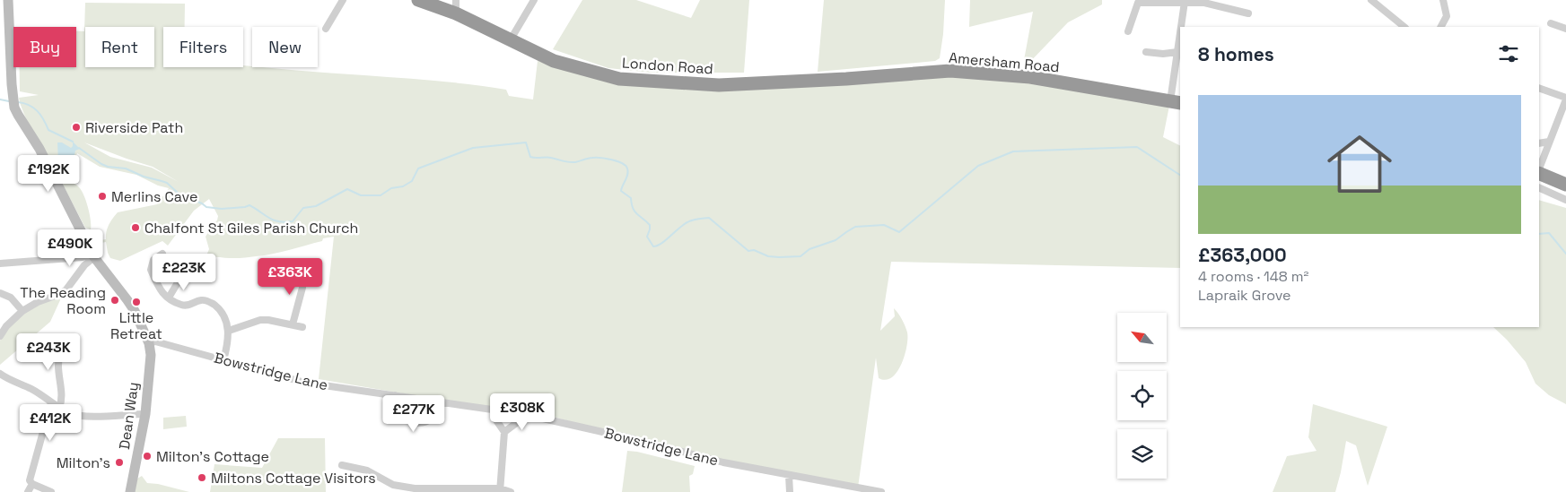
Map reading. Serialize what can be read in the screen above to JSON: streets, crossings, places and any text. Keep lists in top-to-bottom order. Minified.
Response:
{"streets":{"highway":["Amersham Road","London Road"],"street":["Bowstridge Lane","Dean Way"]},"crossings":[["Amersham Road","London Road"],["Bowstridge Lane","Dean Way"]],"places":["Riverside Path","Merlins Cave","Chalfont St Giles Parish Church","The Reading Room","Little Retreat","Milton's Cottage","Milton's","Miltons Cottage Visitors"],"north":"top left","page":{"chip":["Buy","Rent","Filters","New"],"heading":"8 homes","list":[{"name":"£363,000","note":"4 rooms · 148 m² · Lapraik Grove"}],"price":["£192K","£490K","£223K","£363K","£243K","£308K","£277K","£412K"]}}
